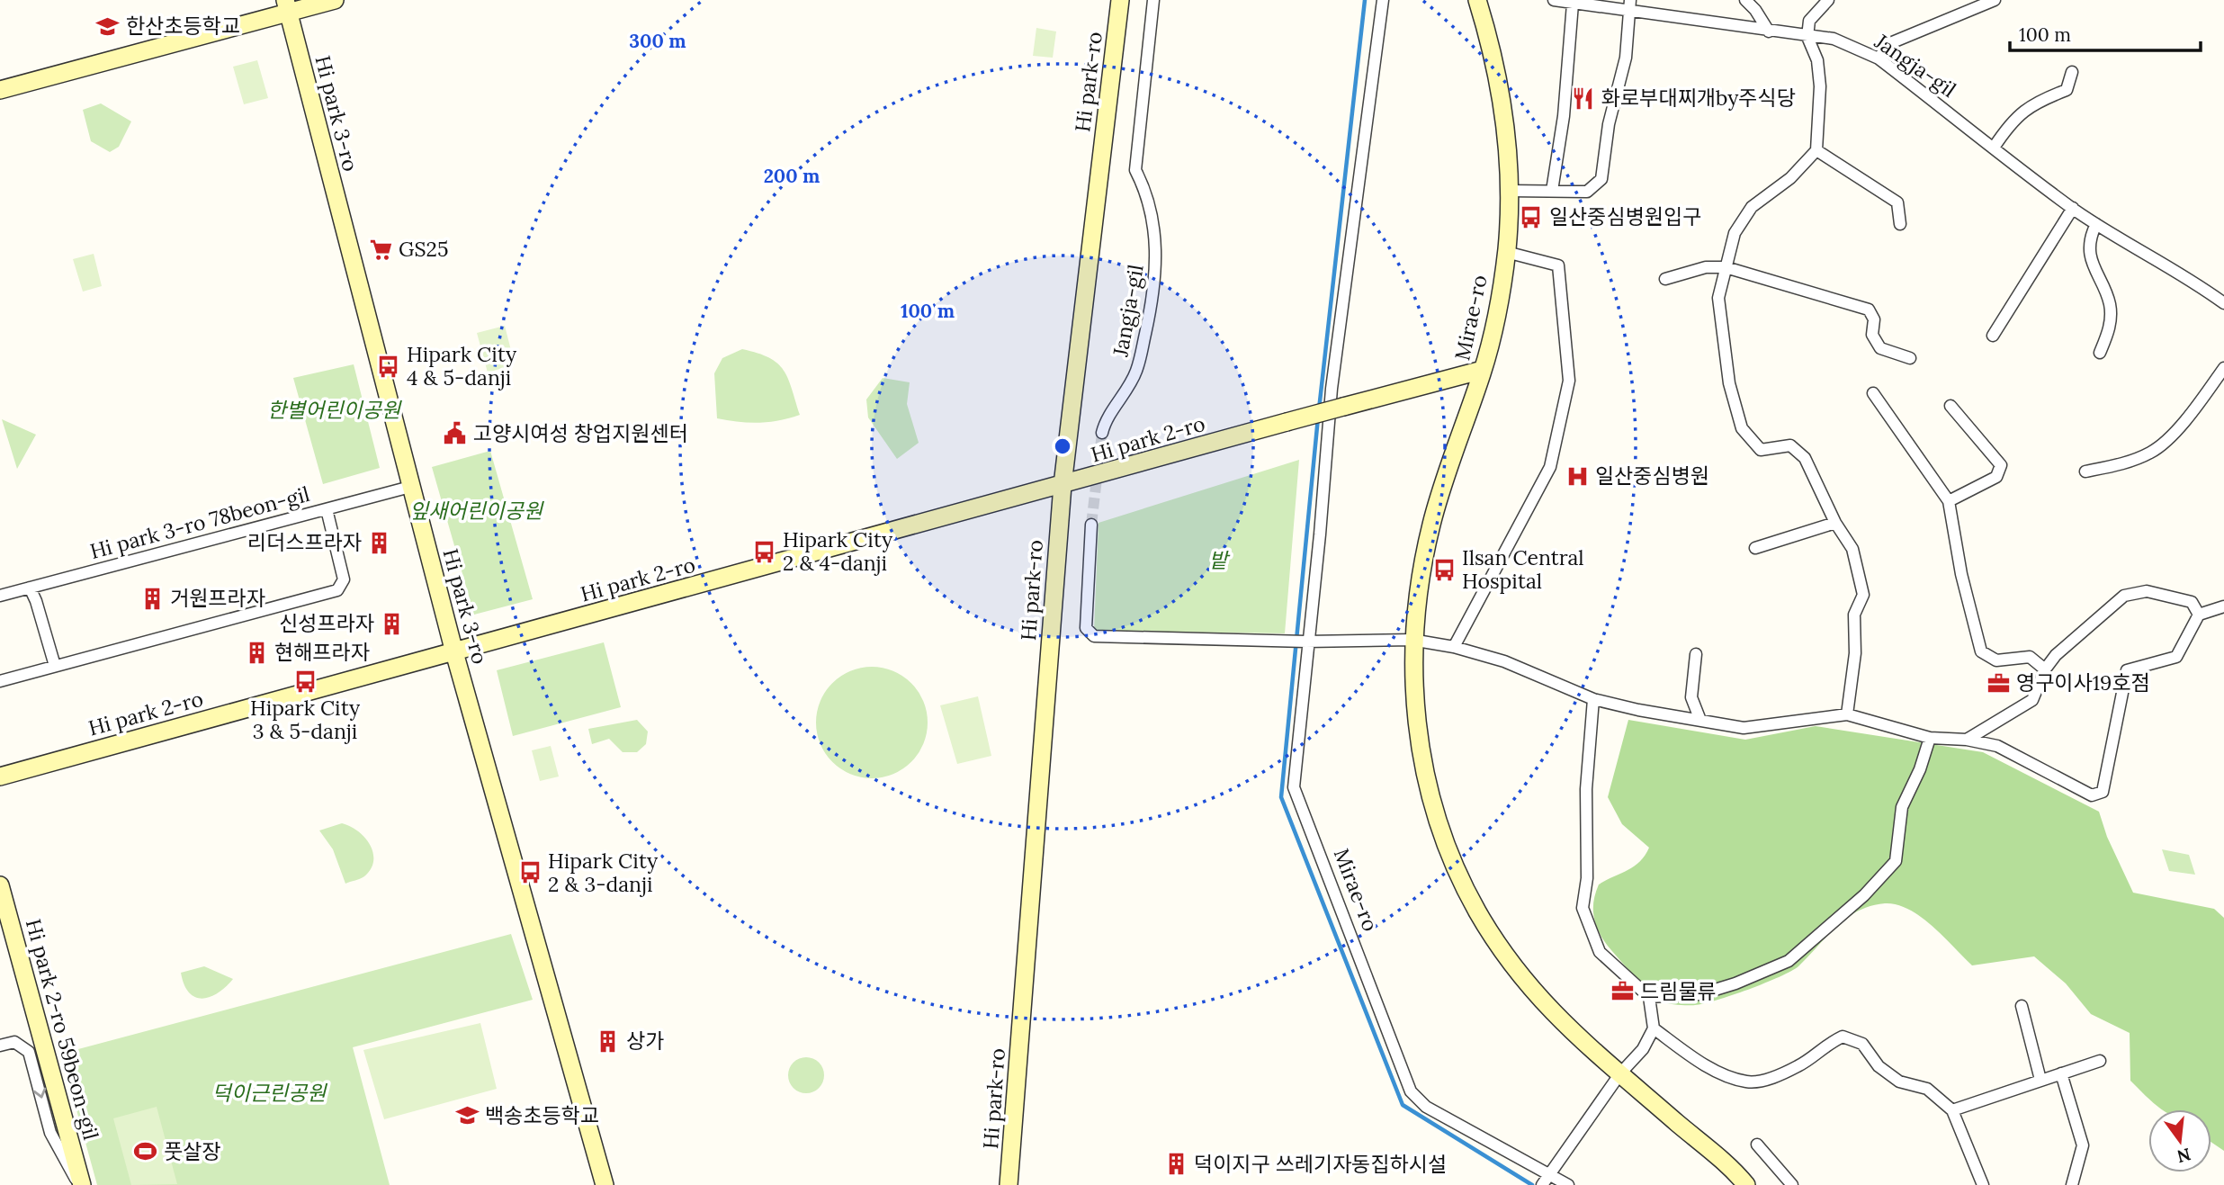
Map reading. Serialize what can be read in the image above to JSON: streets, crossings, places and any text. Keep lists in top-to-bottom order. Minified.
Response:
{"streets":{"street":["Jangja-gil","Hi park-ro","Hi park 3-ro","Mirae-ro","Hi park 2-ro","Hi park 3-ro 78beon-gil","Hi park 2-ro 59beon-gil"]},"crossings":[["Hi park-ro","Hi park 2-ro"],["Hi park 3-ro","Hi park 2-ro"],["Hi park 3-ro","Hi park 3-ro 78beon-gil"],["Mirae-ro","Hi park 2-ro"]],"parks":["한별어린이공원","잎새어린이공원","밭","덕이근린공원"],"places":{"school or university":["한산초등학교","백송초등학교"],"restaurant":["화로부대찌개by주식당"],"bus stop":["일산중심병원입구","Hipark City 4 & 5-danji","Hipark City 2 & 4-danji","Ilsan Central Hospital","Hipark City 3 & 5-danji","Hipark City 2 & 3-danji"],"supermarket":["GS25"],"public building":["고양시여성 창업지원센터"],"hospital":["일산중심병원"],"building":["리더스프라자","거원프라자","신성프라자","현해프라자","상가","덕이지구 쓰레기자동집하시설"],"office":["영구이사19호점","드림물류"],"sports":["풋살장"]},"scale_bar":"100 m","north":"bottom","rings":["300 m","200 m","100 m"]}
